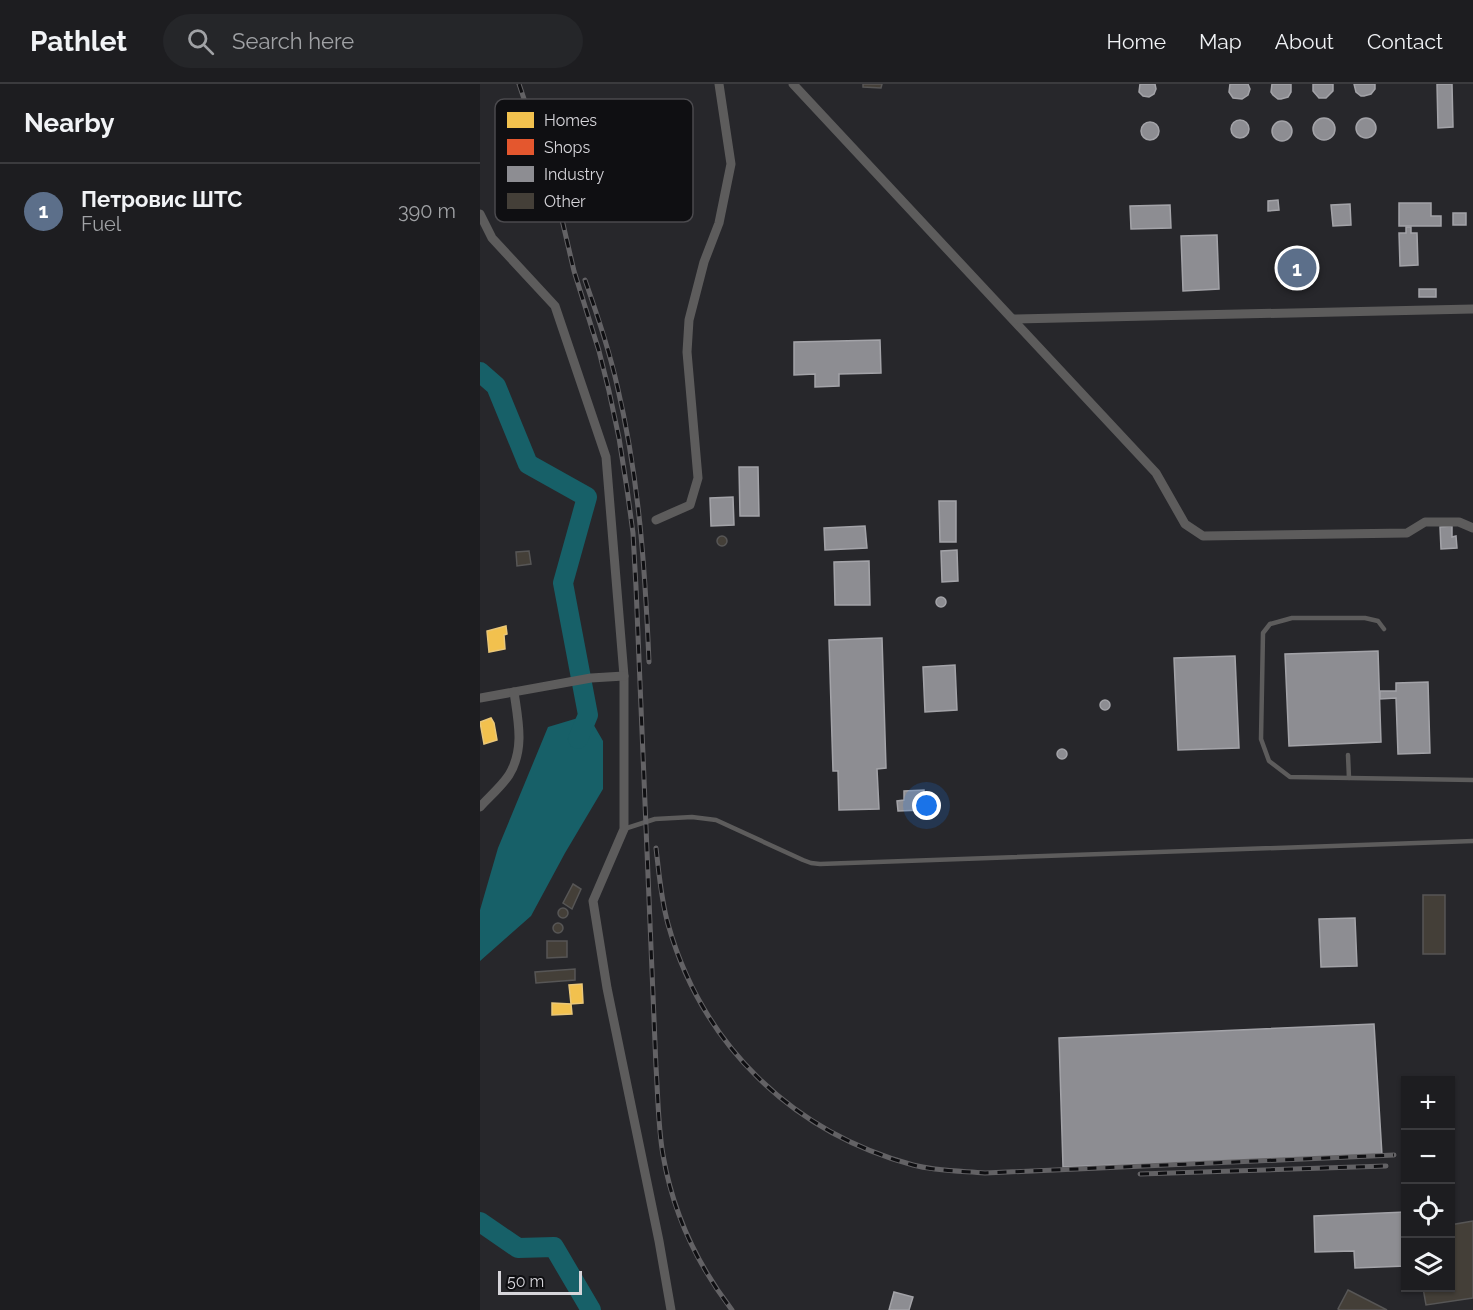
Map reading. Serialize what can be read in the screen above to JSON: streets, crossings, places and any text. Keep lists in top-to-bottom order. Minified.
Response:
{"legend":["Homes","Shops","Industry","Other"],"scale_bar":"50 m","page":{"header":"Pathlet","search":"Search here","nav":["Home","Map","About","Contact"],"heading":"Nearby","list":[{"mark":"1","name":"Петровис ШТС","note":"Fuel","value":"390 m"}],"pins":"1","map_buttons":["+","−"],"scale":"50 m"}}
